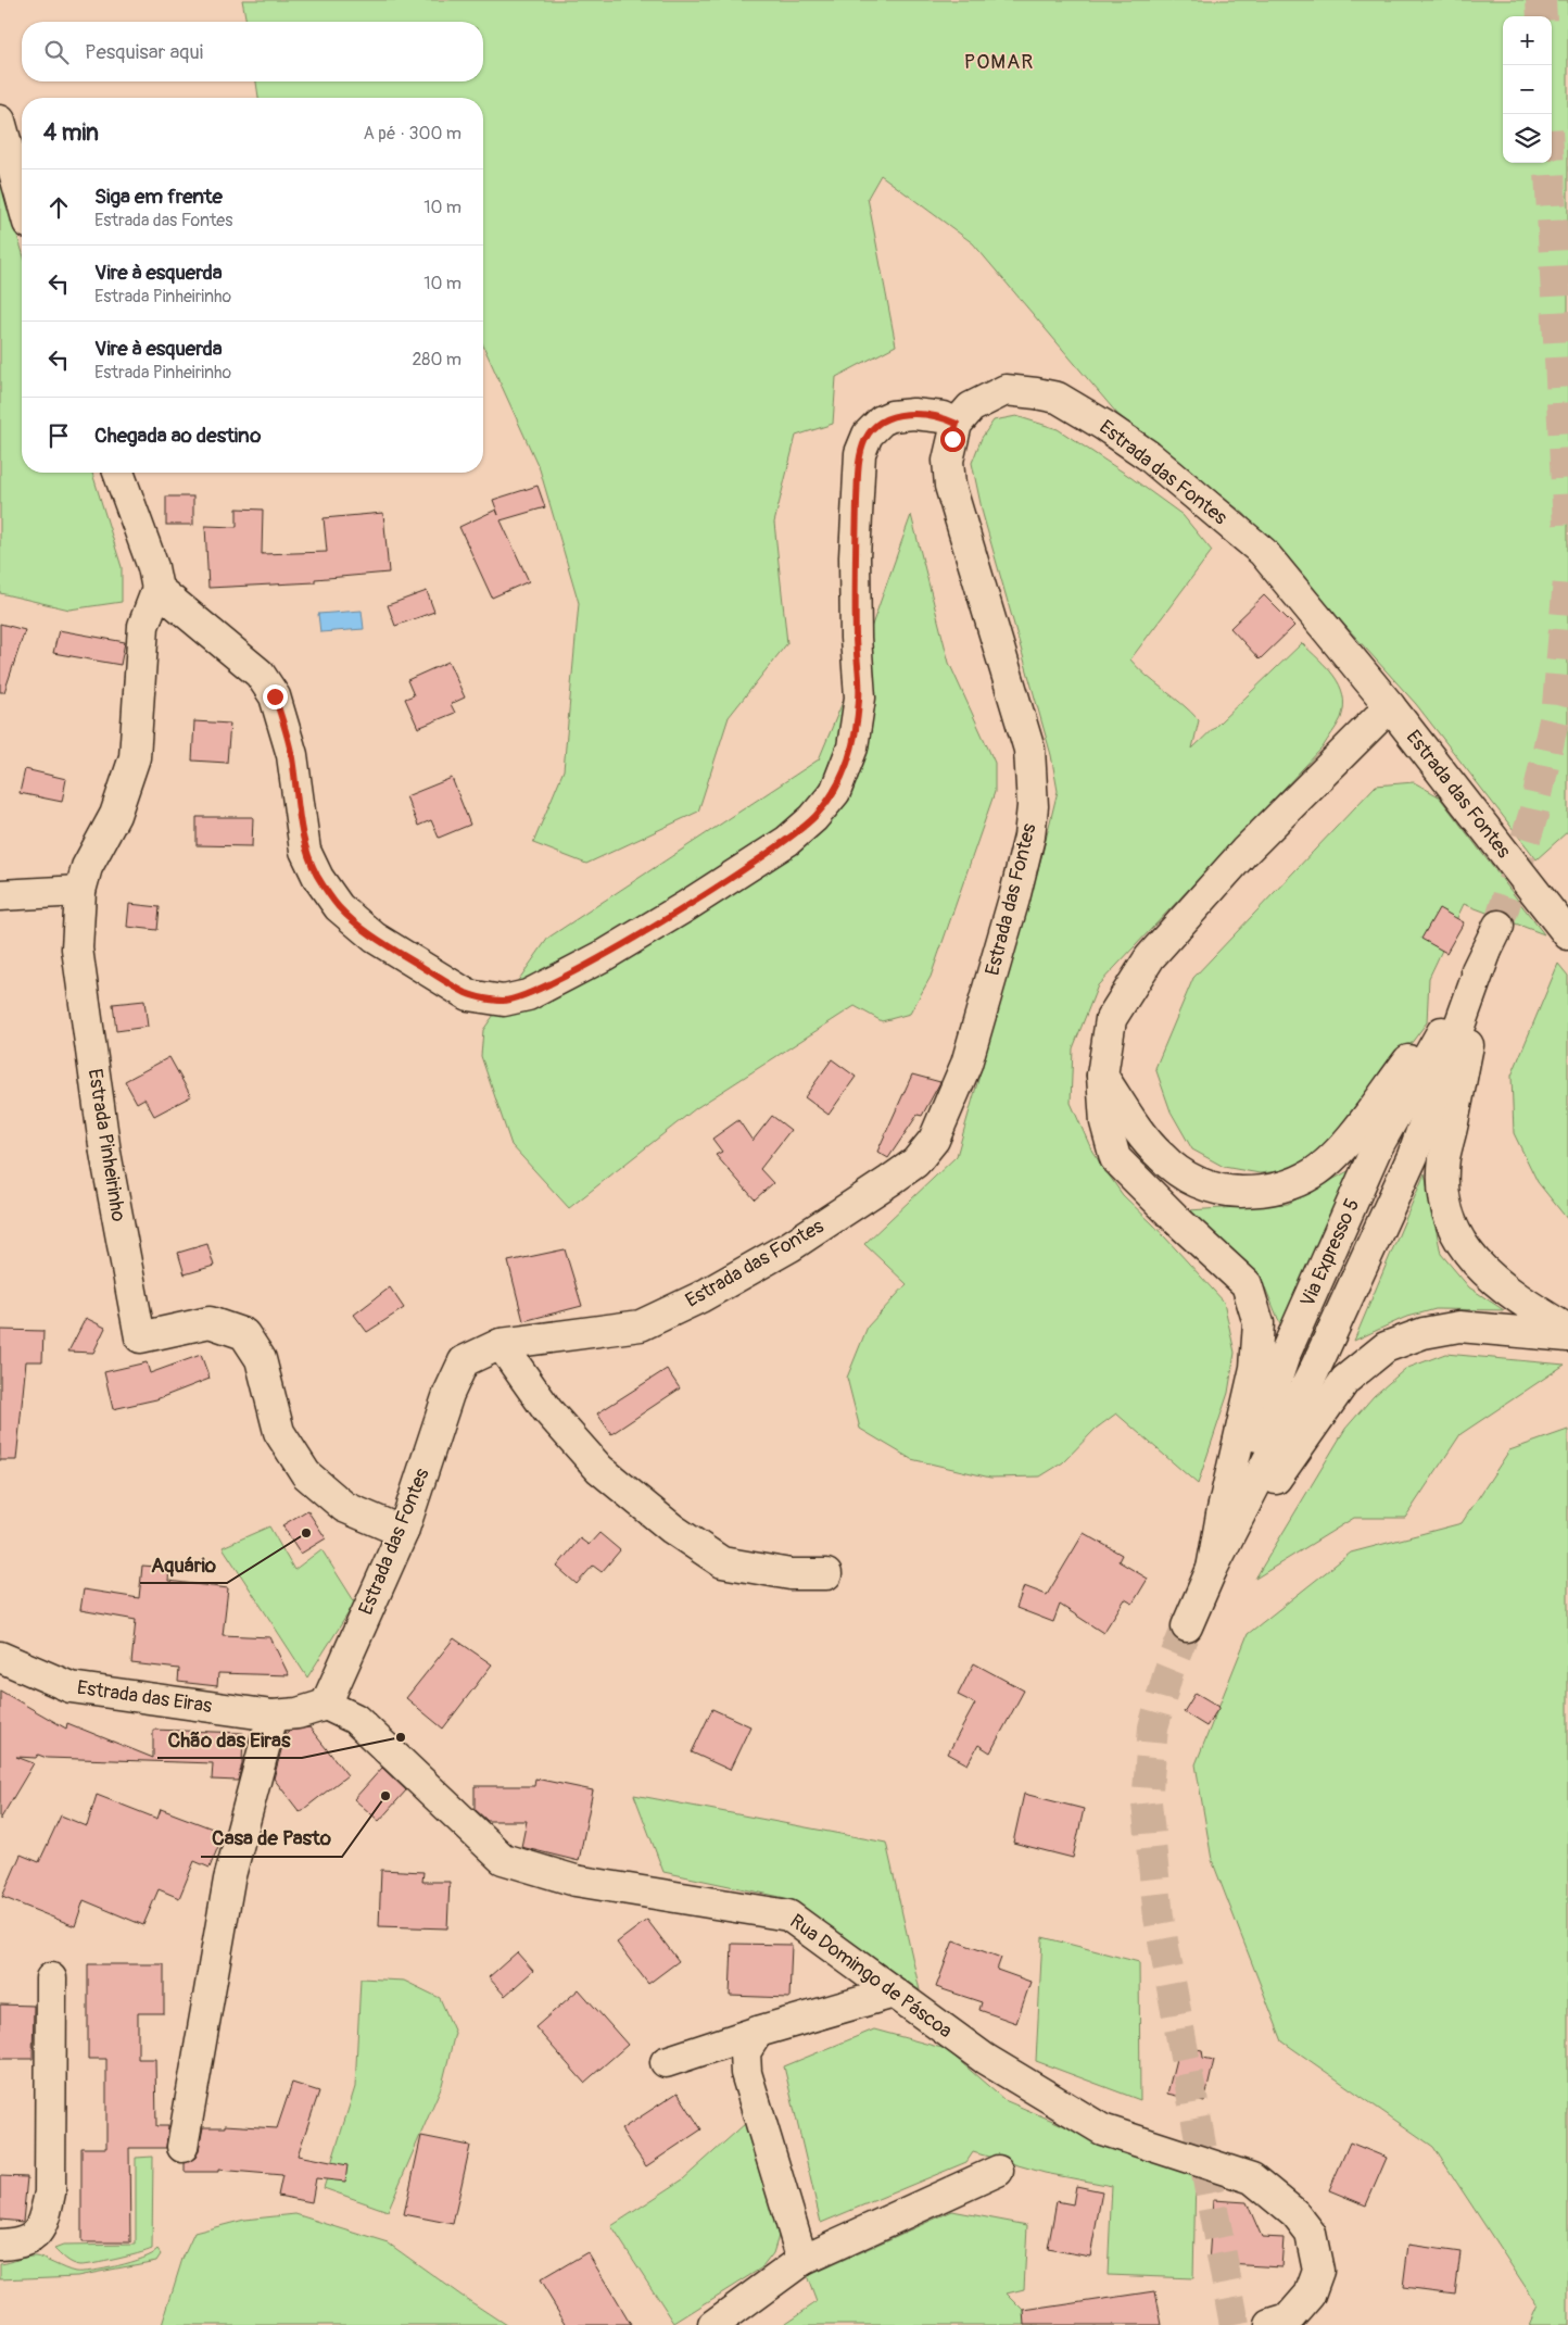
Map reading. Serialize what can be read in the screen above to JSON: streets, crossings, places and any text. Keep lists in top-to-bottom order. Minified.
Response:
{"streets":{"street":["Estrada das Fontes","Estrada Pinheirinho","Via Expresso 5","Estrada das Eiras","Rua Domingo de Páscoa"]},"crossings":[["Estrada das Fontes","Estrada Pinheirinho"],["Estrada das Fontes","Estrada das Eiras"],["Estrada das Fontes","Rua Domingo de Páscoa"],["Estrada das Eiras","Rua Domingo de Páscoa"]],"districts":["POMAR"],"places":["Aquário","Chão das Eiras","Casa de Pasto"],"page":{"map_buttons":["+","−"],"search":"Pesquisar aqui","heading":["4 min","A pé · 300 m"],"list":[["Siga em frente","Estrada das Fontes","10 m"],["Vire à esquerda","Estrada Pinheirinho","10 m"],["Vire à esquerda","Estrada Pinheirinho","280 m"],"Chegada ao destino"]}}
